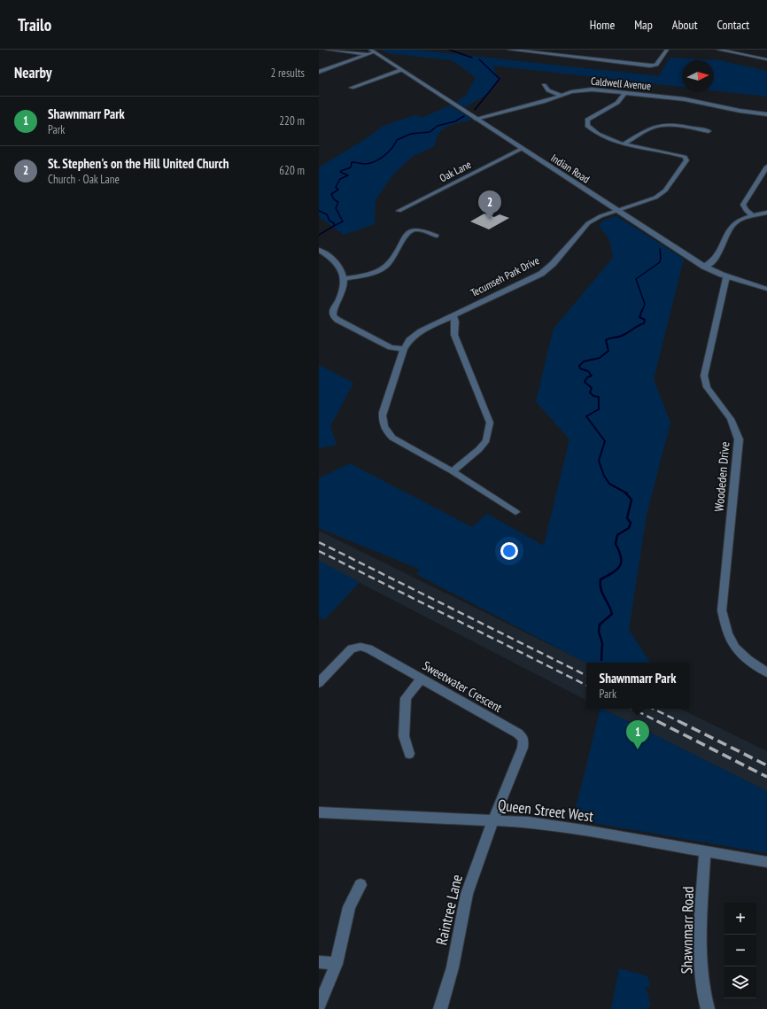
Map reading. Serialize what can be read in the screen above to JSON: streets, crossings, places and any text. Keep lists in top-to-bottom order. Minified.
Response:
{"streets":{"street":["Caldwell Avenue","Indian Road","Oak Lane","Tecumseh Park Drive","Woodeden Drive","Sweetwater Crescent","Queen Street West","Raintree Lane","Shawnmarr Road"]},"crossings":[["Caldwell Avenue","Indian Road"],["Caldwell Avenue","Tecumseh Park Drive"],["Indian Road","Oak Lane"],["Indian Road","Tecumseh Park Drive"],["Indian Road","Woodeden Drive"],["Sweetwater Crescent","Queen Street West"],["Sweetwater Crescent","Raintree Lane"],["Queen Street West","Raintree Lane"],["Queen Street West","Shawnmarr Road"]],"north":"right","page":{"header":"Trailo","nav":["Home","Map","About","Contact"],"heading":["Nearby","2 results"],"list":[{"mark":"1","name":"Shawnmarr Park","note":"Park","value":"220 m"},{"mark":"2","name":"St. Stephen's on the Hill United Church","note":"Church · Oak Lane","value":"620 m"}],"pins":["2","1"],"popup":["Shawnmarr Park","Park"],"map_buttons":["+","−"]}}
